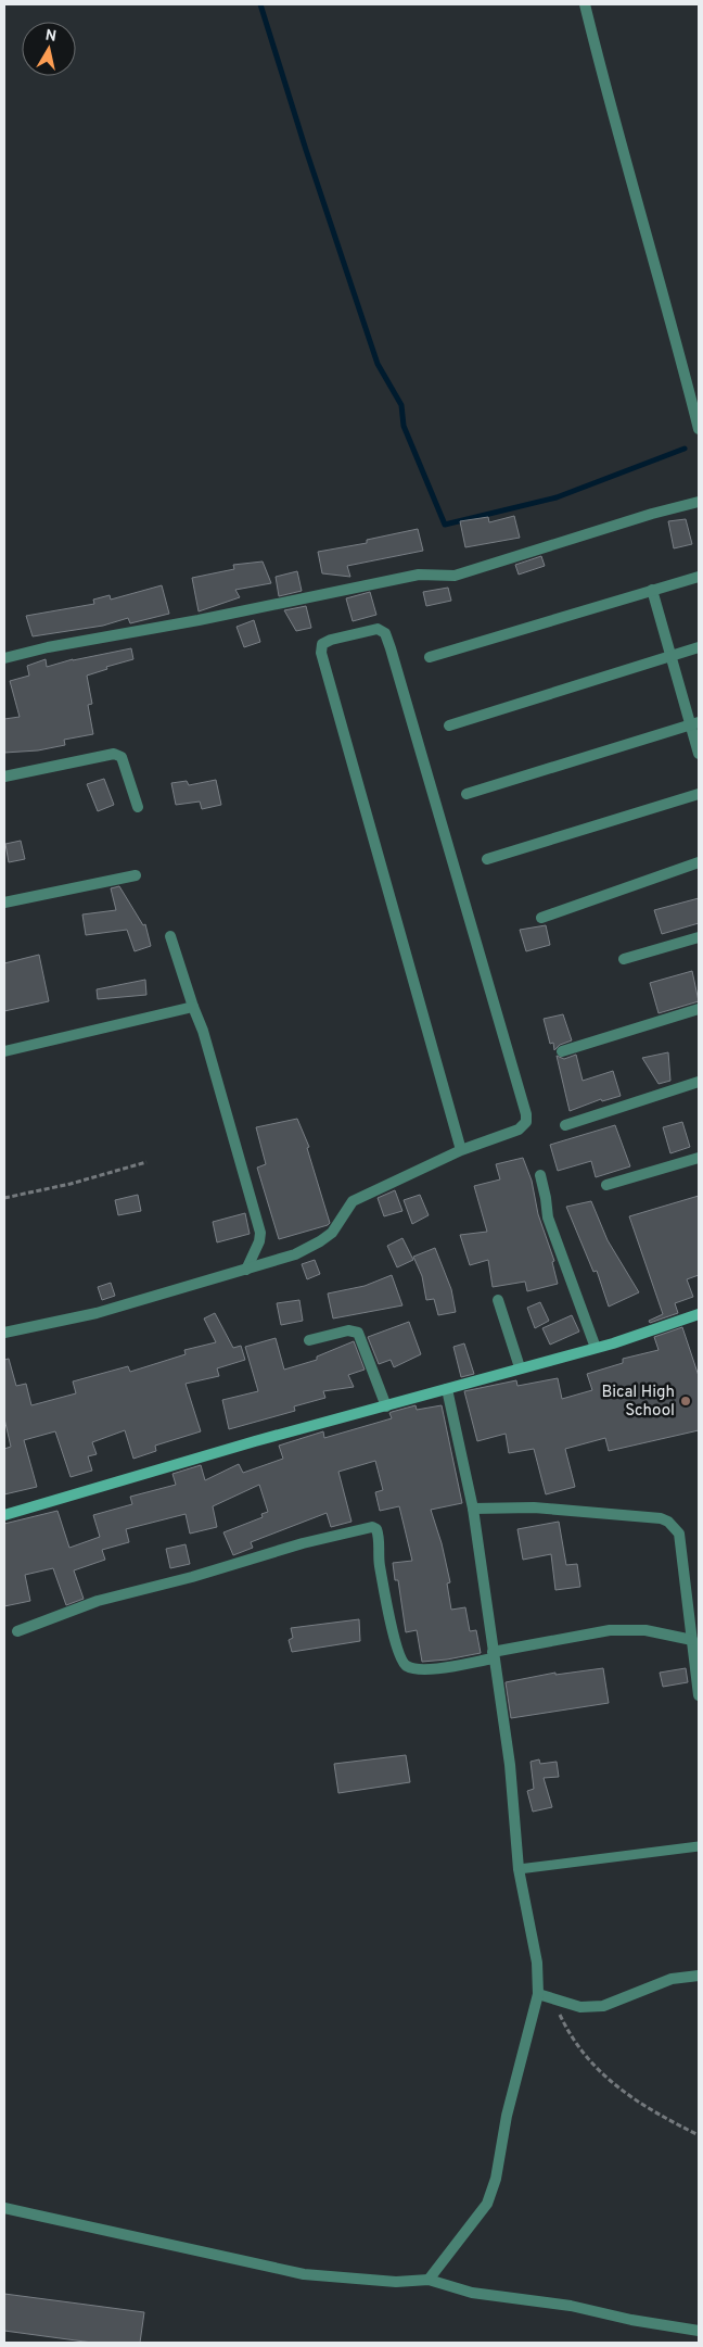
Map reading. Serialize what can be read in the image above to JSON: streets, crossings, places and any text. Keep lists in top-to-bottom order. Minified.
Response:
{"places":["Bical High School"],"north":"top"}
